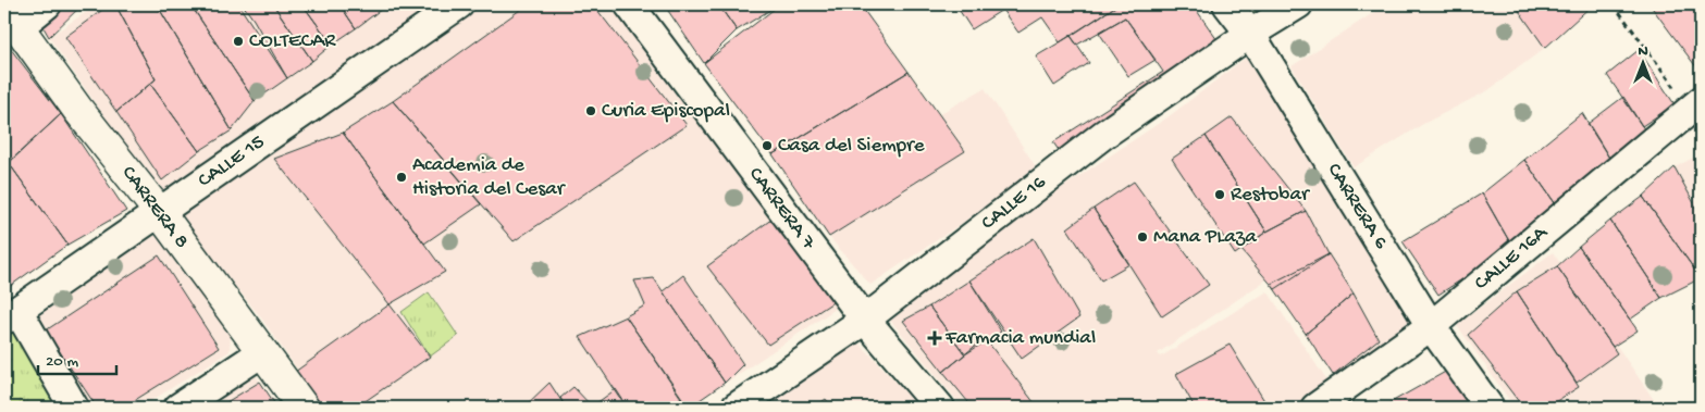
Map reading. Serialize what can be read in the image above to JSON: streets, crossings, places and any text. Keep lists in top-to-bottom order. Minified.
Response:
{"streets":{"street":["CALLE 15","CALLE 16","CARRERA 6","CARRERA 8","CARRERA 7","CALLE 16A"]},"crossings":[["CALLE 15","CARRERA 8"],["CALLE 16","CARRERA 6"],["CALLE 16","CARRERA 7"],["CARRERA 6","CALLE 16A"]],"places":{"other":["COLTECAR","Curia Episcopal","Casa del Siempre","Academia de Historia del Cesar","Restobar","Mana PLaza"],"health":["Farmacia mundial"]},"scale_bar":"20 m","north":"top"}
